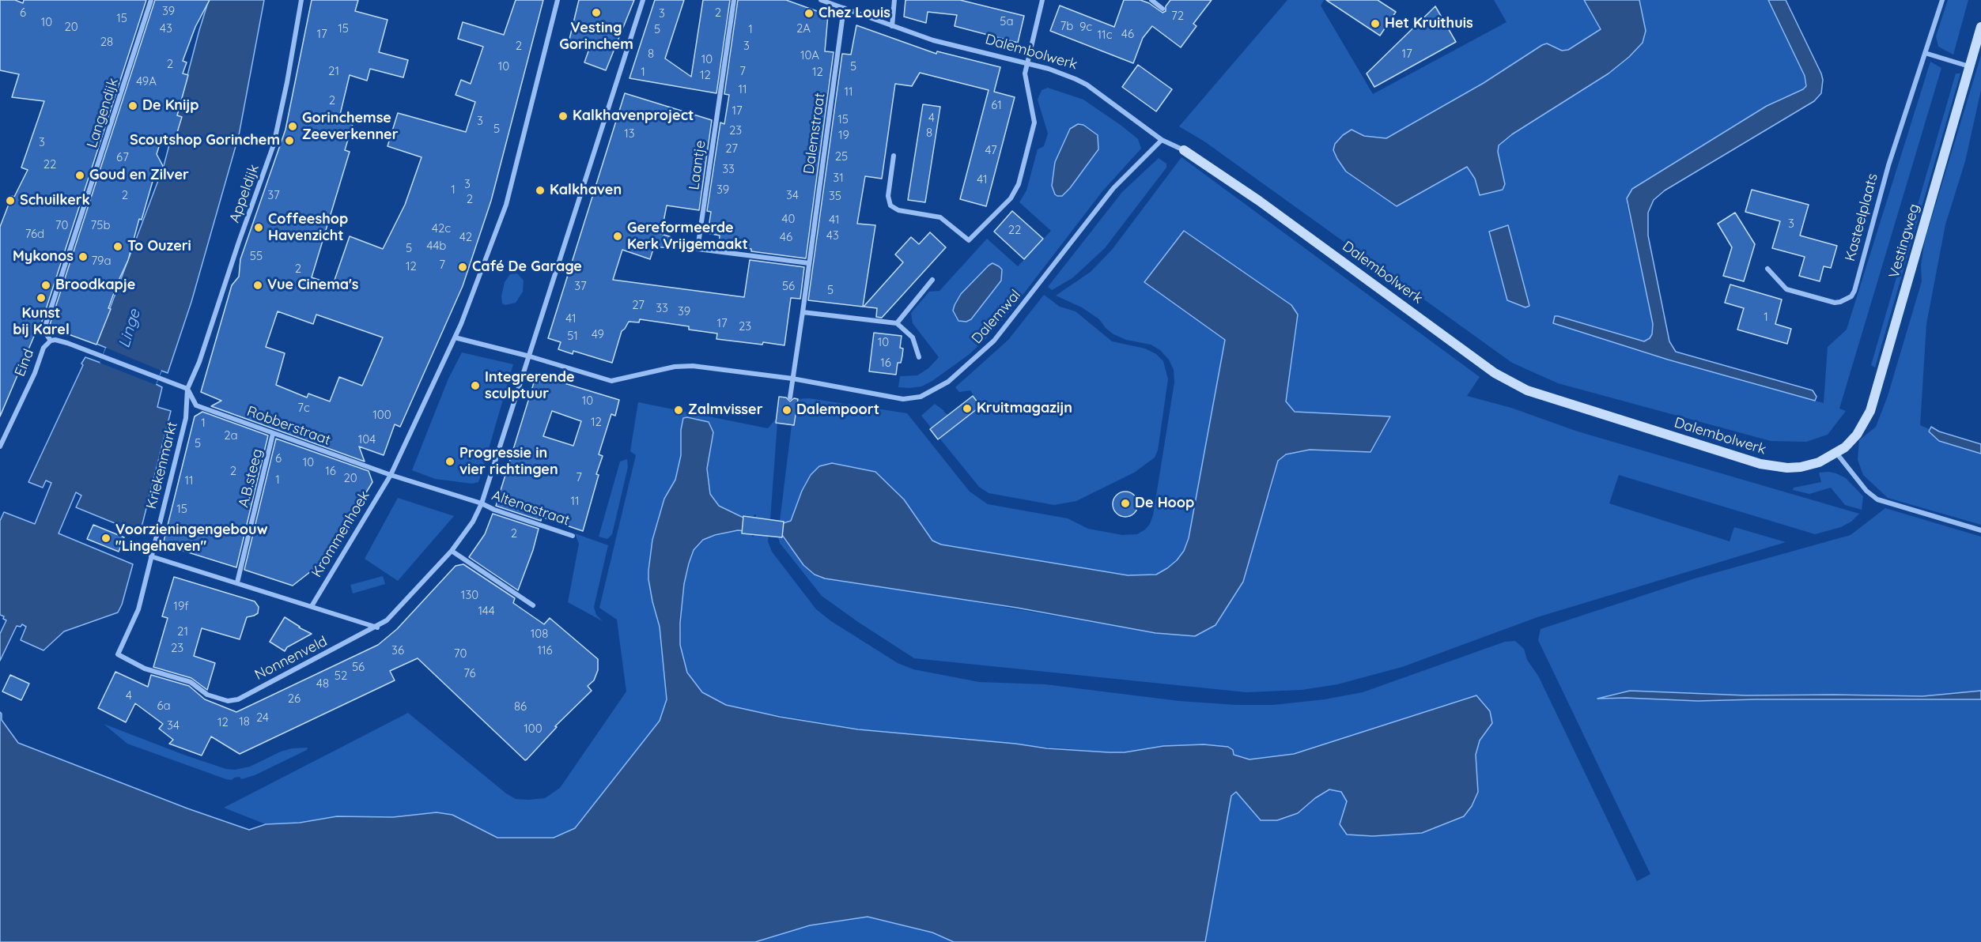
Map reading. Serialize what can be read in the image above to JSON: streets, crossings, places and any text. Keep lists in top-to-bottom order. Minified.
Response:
{"streets":{"street":["Dalembolwerk","Langendijk","Dalemstraat","Laantje","Appeldijk","Kasteelplaats","Vestingweg","Dalemwal","Eind","Robberstraat","Kriekenmarkt","A.B.steeg","Altenastraat","Krommenhoek","Nonnenveld"]},"crossings":[["Dalembolwerk","Dalemstraat"],["Dalembolwerk","Vestingweg"],["Dalembolwerk","Dalemwal"],["Langendijk","Eind"],["Dalemstraat","Laantje"],["Dalemstraat","Dalemwal"],["Appeldijk","Eind"],["Appeldijk","Robberstraat"],["Appeldijk","Kriekenmarkt"],["Eind","Robberstraat"],["Eind","Kriekenmarkt"],["Robberstraat","Kriekenmarkt"],["Robberstraat","A.B.steeg"],["Robberstraat","Krommenhoek"],["Kriekenmarkt","Nonnenveld"],["Altenastraat","Nonnenveld"]],"water":["Linge"],"places":["Vesting Gorinchem","Chez Louis","Het Kruithuis","De Knijp","Kalkhavenproject","Gorinchemse Zeeverkenner","Scoutshop Gorinchem","Goud en Zilver","Kalkhaven","Schuilkerk","Coffeeshop Havenzicht","Gereformeerde Kerk Vrijgemaakt","To Ouzeri","Mykonos","Café De Garage","Broodkapje","Vue Cinema's","Kunst bij Karel","Integrerende sculptuur","Kruitmagazijn","Zalmvisser","Dalempoort","Progressie in vier richtingen","De Hoop","Voorzieningengebouw \"Lingehaven\""],"house_numbers":["39","6","2","3","72","15","5a","10","7b","20","9c","43","15","2A","5","1","17","46","11c","28","2","3","8","17","10A","10","2","10","5","21","7","1","12","12","49A","11","11","2","61","17","4","15","3","5","23","8","13","19","3","27","47","25","67","22","33","31","41","3","1","39","2","37","34","35","2","40","41","3","70","75b","42c","22","76d","43","42","46","44b","5","55","79a","7","12","2","37","56","5","27","33","39","1","41","17","23","49","51","10","16","10","7c","100","12","1","2a","104","5","6","10","2","16","7","20","1","11","11","15","2","130","19f","144","21","108","23","36","116","70","56","76","52","48","4","26","6a","86","24","18","12","34","100"]}
